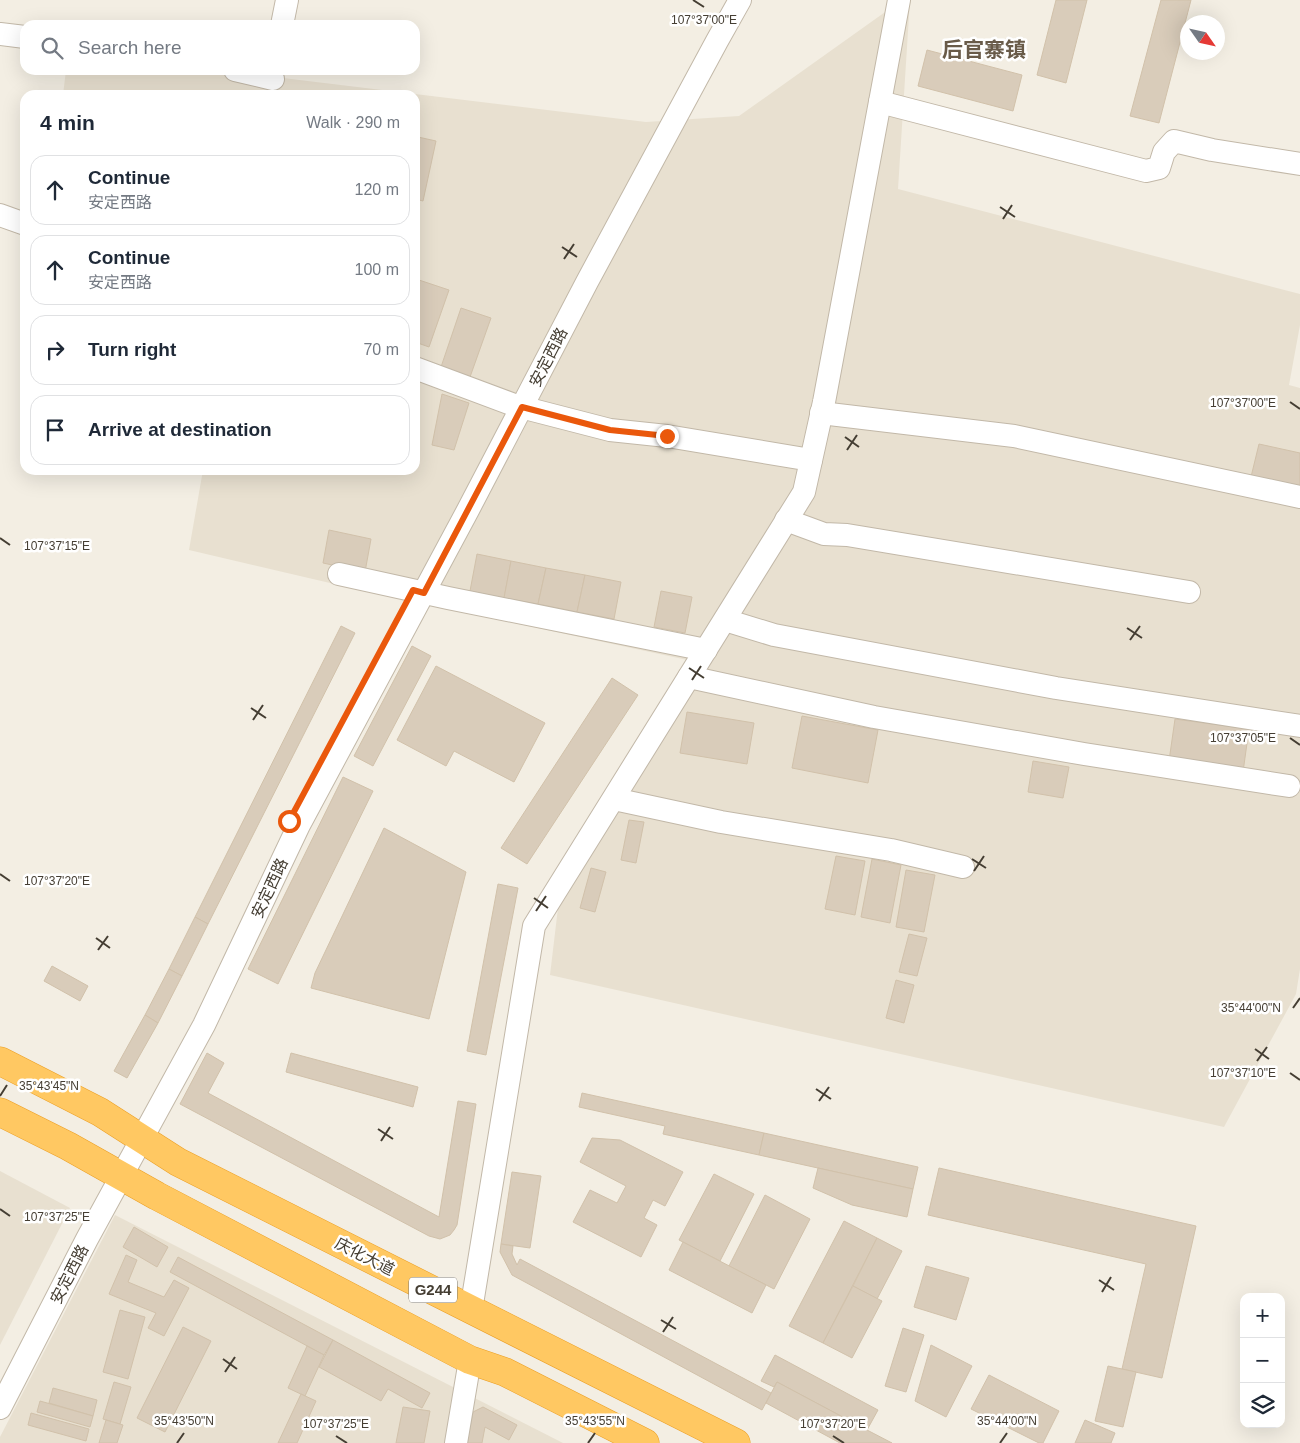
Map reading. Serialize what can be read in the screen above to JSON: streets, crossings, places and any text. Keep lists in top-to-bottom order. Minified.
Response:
{"streets":{"highway":["庆化大道","G244"],"street":["安定西路"]},"crossings":[["安定西路","庆化大道"],["安定西路","G244"]],"districts":["后官寨镇"],"north":"bottom right","page":{"search":"Search here","heading":["4 min","Walk · 290 m"],"list":[["Continue","安定西路","120 m"],["Continue","安定西路","100 m"],["Turn right","70 m"],"Arrive at destination"],"map_buttons":["+","−"]},"coordinates":["107°37'00\"E","107°37'15\"E","107°37'05\"E","107°37'20\"E","35°44'00\"N","107°37'10\"E","35°43'45\"N","107°37'25\"E","35°43'50\"N","35°43'55\"N"]}
